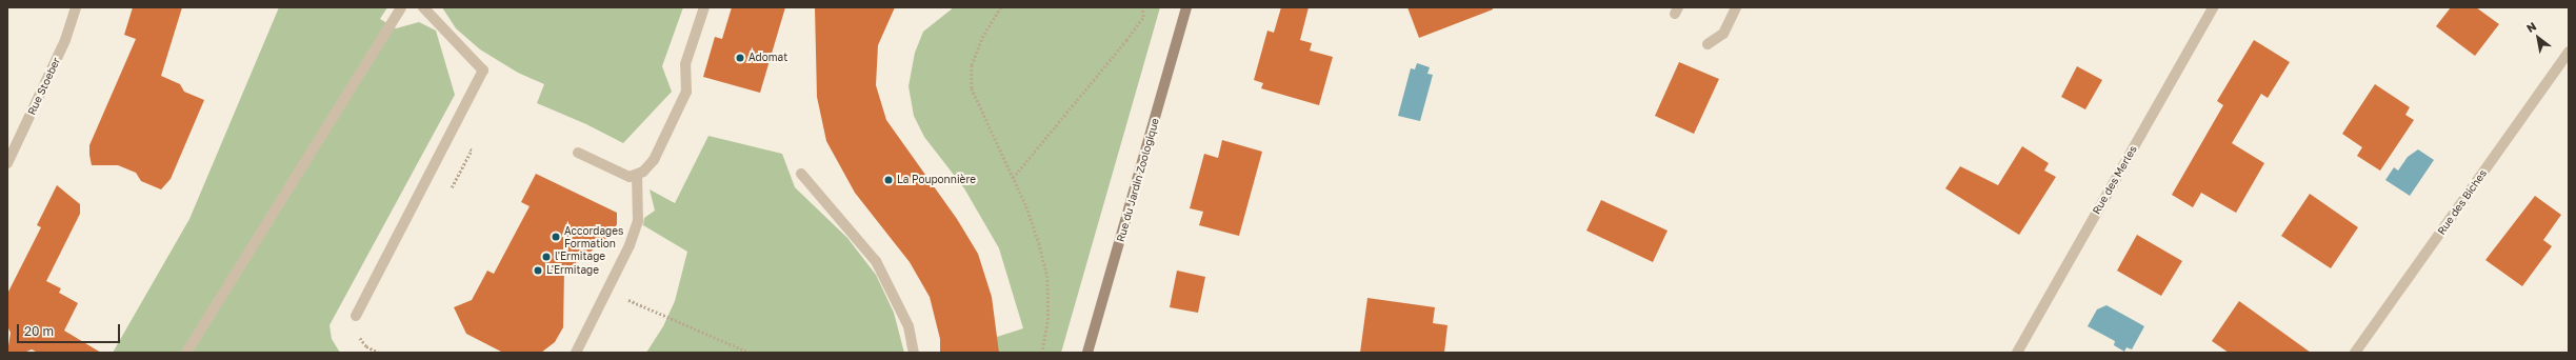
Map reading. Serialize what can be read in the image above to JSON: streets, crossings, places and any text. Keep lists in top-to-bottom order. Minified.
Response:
{"streets":{"main road":["Rue du Jardin Zoologique"],"street":["Rue Stoeber","Rue des Merles","Rue des Biches"]},"places":["Adomat","La Pouponnière","Accordages Formation","l'Ermitage","L'Ermitage"],"scale_bar":"20 m","north":"top left"}
